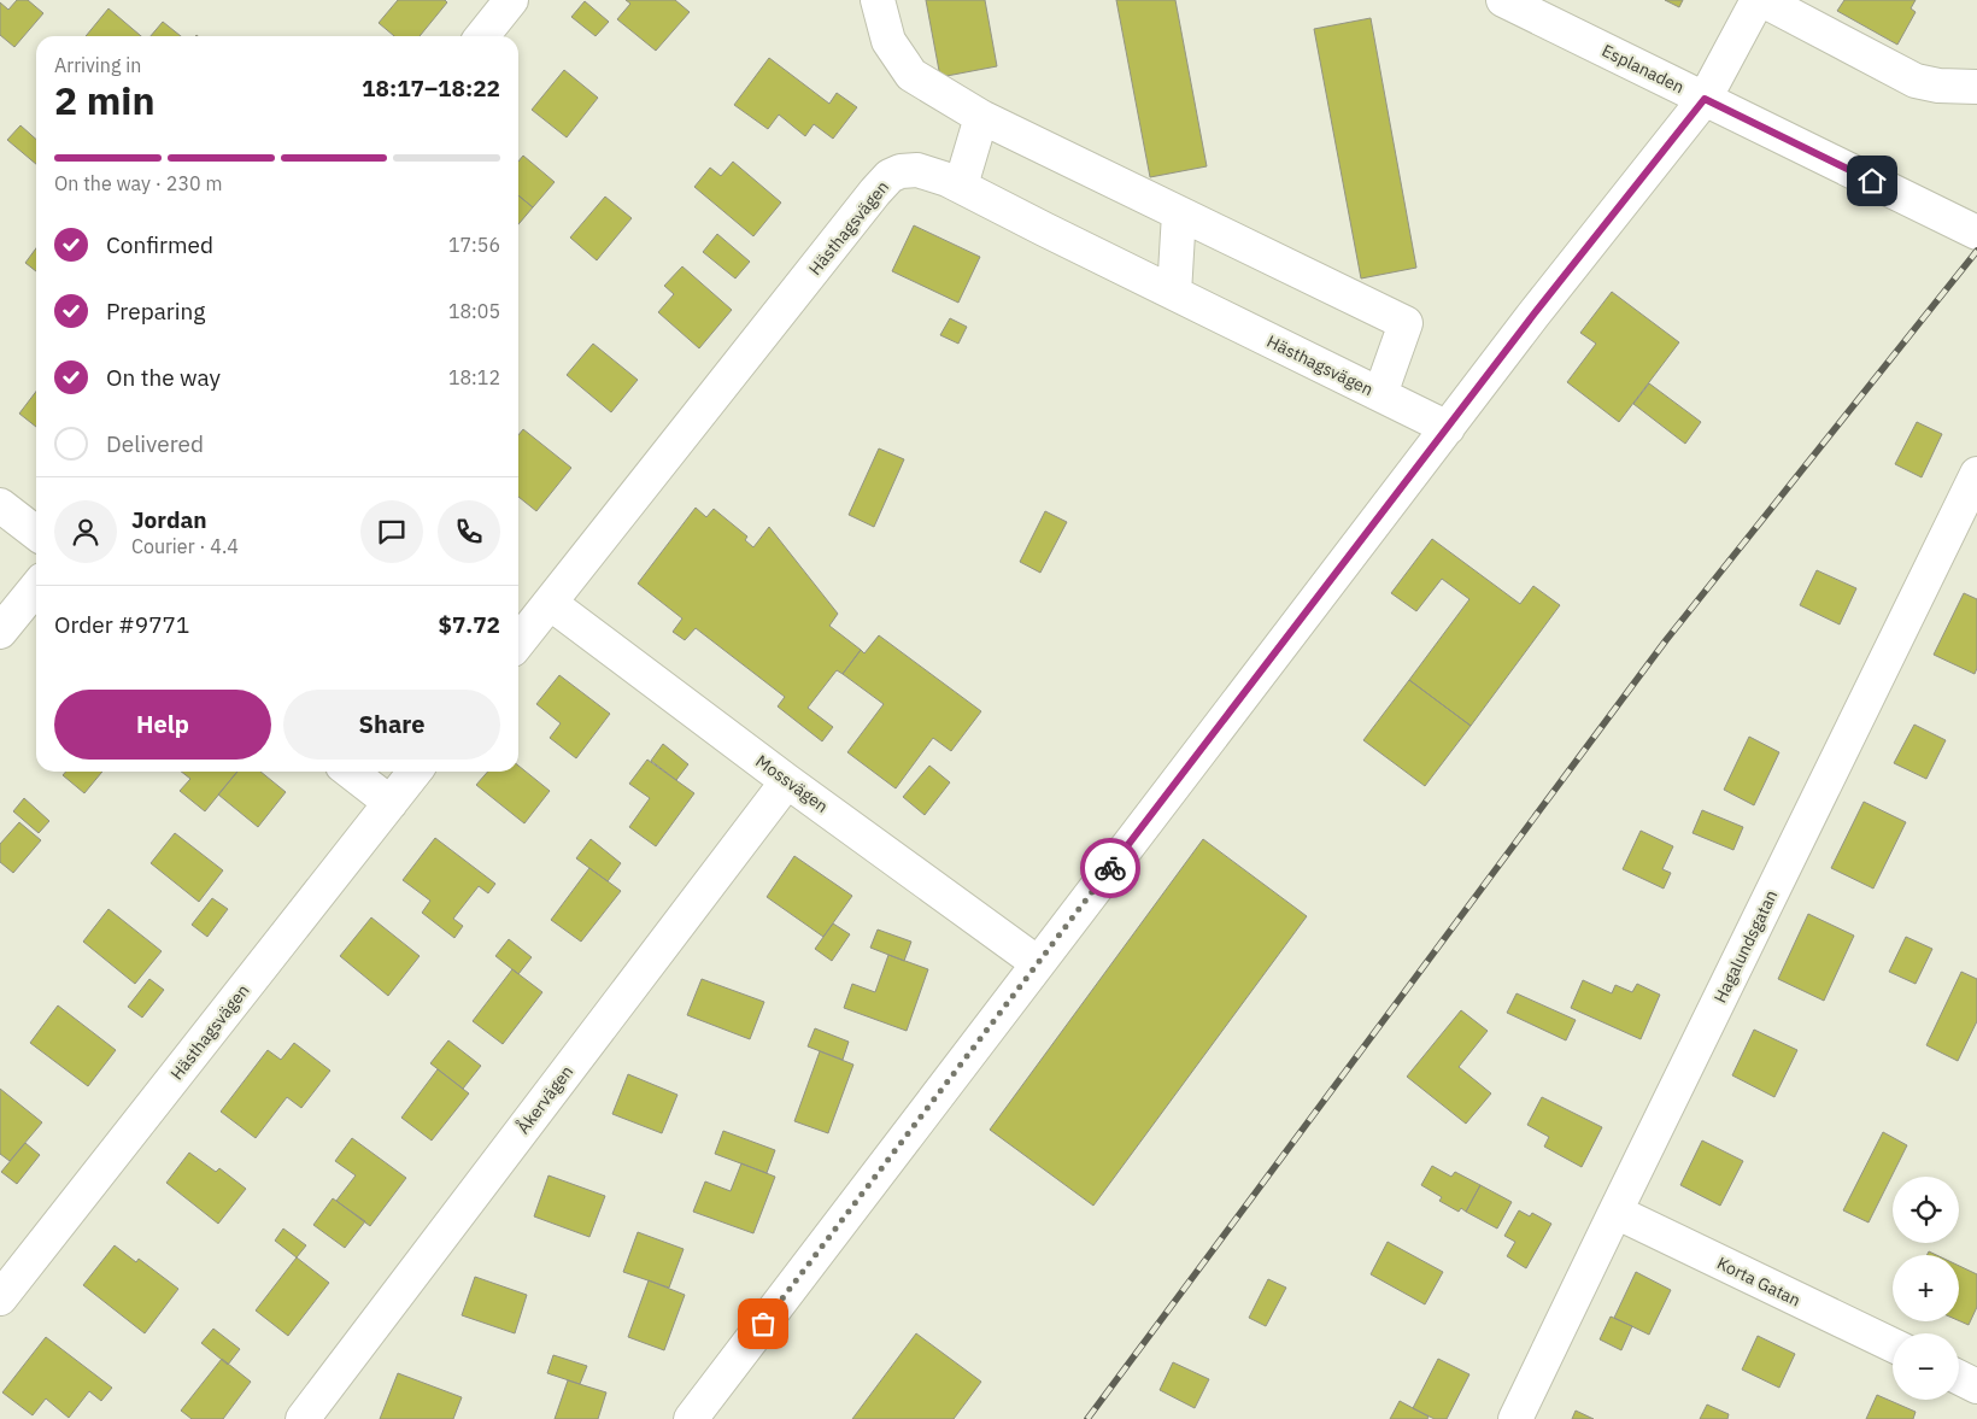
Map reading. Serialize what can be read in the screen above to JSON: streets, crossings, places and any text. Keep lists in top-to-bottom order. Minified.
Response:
{"streets":{"street":["Esplanaden","Hästhagsvägen","Mossvägen","Hagalundsgatan","Åkervägen","Korta Gatan"]},"crossings":[["Hästhagsvägen","Mossvägen"],["Mossvägen","Åkervägen"],["Hagalundsgatan","Korta Gatan"]],"page":{"heading":["2 min","Arriving in","18:17–18:22"],"panel":["Jordan","Courier · 4.4","Order #9771","$7.72"],"bar":"On the way · 230 m","list":[["Confirmed","17:56"],["Preparing","18:05"],["On the way","18:12"],"Delivered"],"buttons":["Help","Share"],"map_buttons":["+","−"]}}
